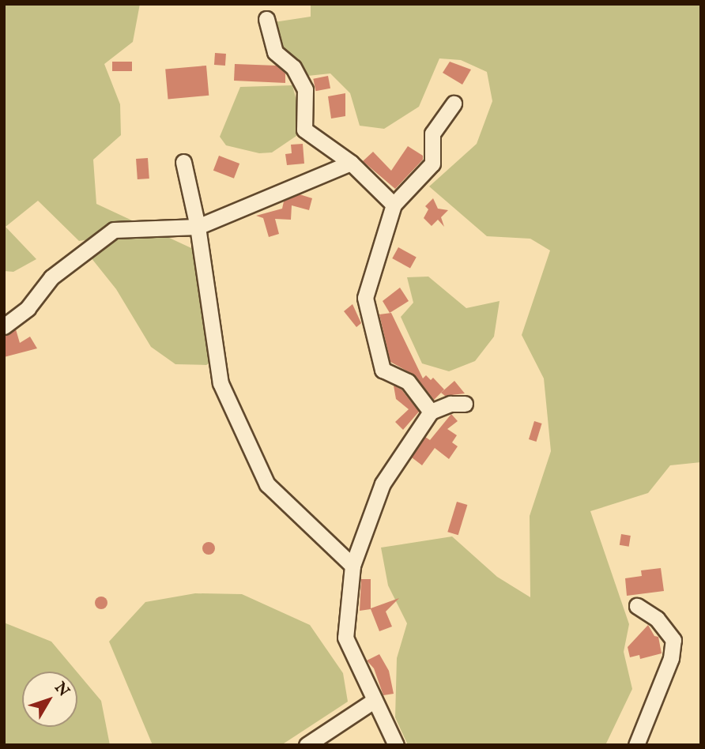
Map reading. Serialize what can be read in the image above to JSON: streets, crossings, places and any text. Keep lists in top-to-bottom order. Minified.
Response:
{"north":"top right"}
